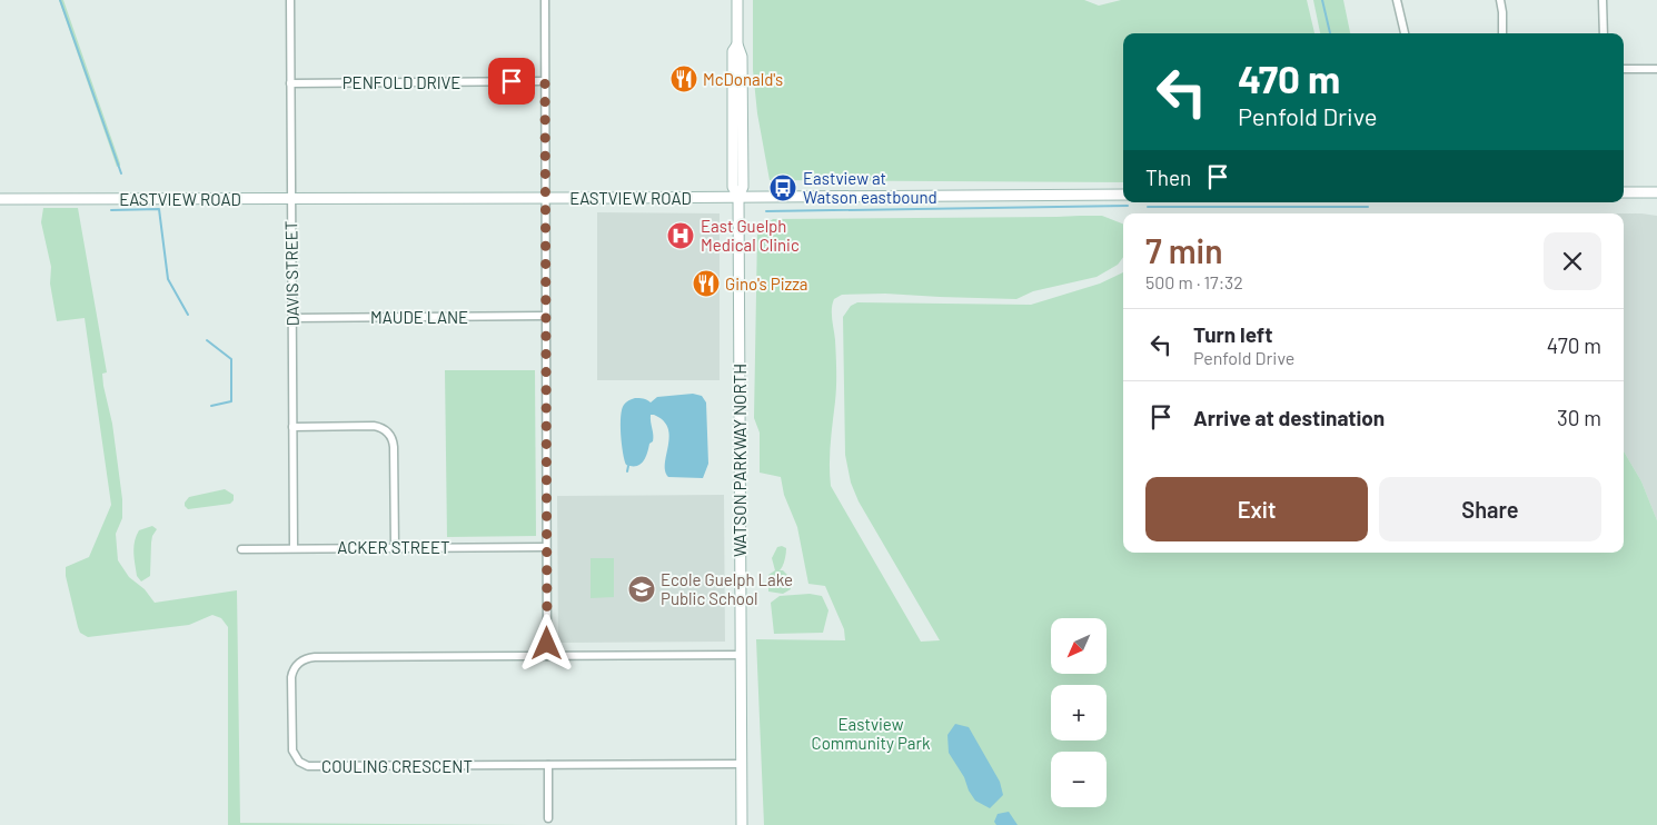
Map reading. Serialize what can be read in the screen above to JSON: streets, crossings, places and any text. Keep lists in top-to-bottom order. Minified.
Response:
{"streets":{"street":["PENFOLD DRIVE","EASTVIEW ROAD","DAVIS STREET","MAUDE LANE","WATSON PARKWAY NORTH","ACKER STREET","COULING CRESCENT"]},"crossings":[["PENFOLD DRIVE","DAVIS STREET"],["EASTVIEW ROAD","DAVIS STREET"],["EASTVIEW ROAD","WATSON PARKWAY NORTH"],["DAVIS STREET","MAUDE LANE"],["DAVIS STREET","ACKER STREET"],["WATSON PARKWAY NORTH","COULING CRESCENT"]],"parks":["Eastview Community Park"],"places":{"restaurant":["McDonald's","Gino's Pizza"],"bus stop":["Eastview at Watson eastbound"],"hospital":["East Guelph Medical Clinic"],"school or university":["Ecole Guelph Lake Public School"]},"north":"bottom left","page":{"turn":["470 m","Penfold Drive"],"then":"Then","heading":["7 min","500 m · 17:32"],"list":[{"name":"Turn left","note":"Penfold Drive","value":"470 m"},{"name":"Arrive at destination","value":"30 m"}],"buttons":["Exit","Share"],"map_buttons":["+","−"]}}
